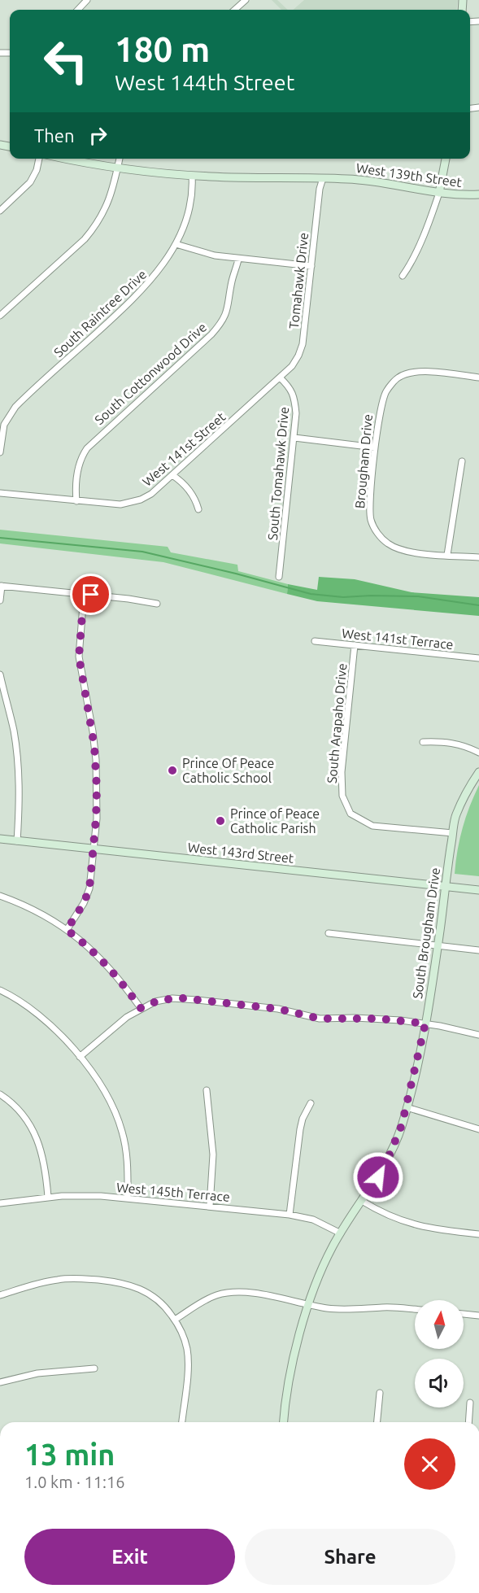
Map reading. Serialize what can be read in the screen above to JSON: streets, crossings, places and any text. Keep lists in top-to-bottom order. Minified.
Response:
{"streets":{"street":["West 139th Street","Tomahawk Drive","South Raintree Drive","South Cottonwood Drive","West 141st Street","Brougham Drive","South Tomahawk Drive","West 141st Terrace","South Arapaho Drive","West 143rd Street","South Brougham Drive","West 145th Terrace"]},"crossings":[["West 139th Street","Tomahawk Drive"],["West 139th Street","South Raintree Drive"],["Tomahawk Drive","West 141st Street"],["Tomahawk Drive","South Tomahawk Drive"],["South Cottonwood Drive","West 141st Street"],["West 141st Street","South Tomahawk Drive"],["West 141st Terrace","South Arapaho Drive"],["South Arapaho Drive","South Brougham Drive"],["West 143rd Street","South Brougham Drive"],["South Brougham Drive","West 145th Terrace"]],"places":["Prince Of Peace Catholic School","Prince of Peace Catholic Parish"],"north":"top","page":{"turn":["180 m","West 144th Street"],"then":"Then","heading":["13 min","1.0 km · 11:16"],"buttons":["Exit","Share"]}}
